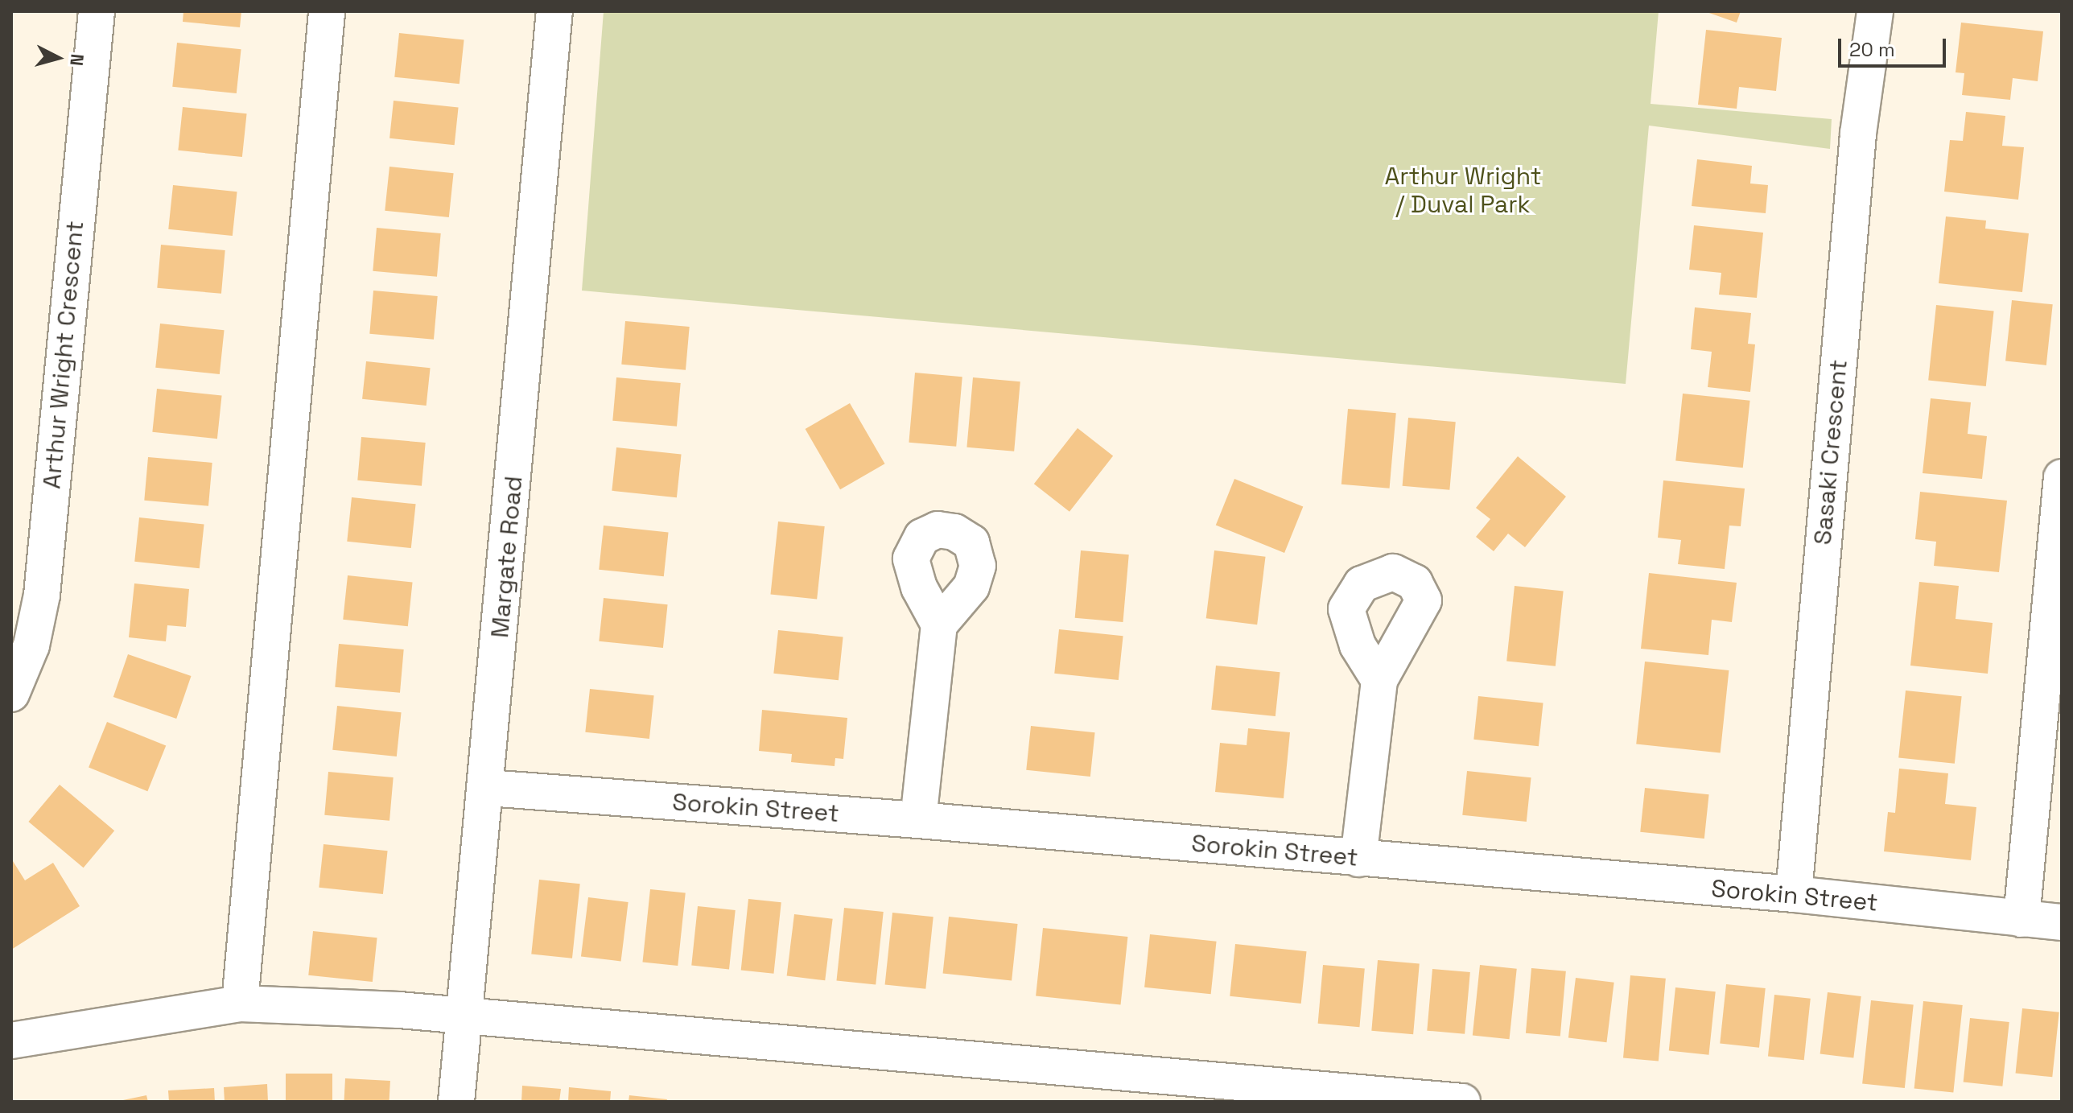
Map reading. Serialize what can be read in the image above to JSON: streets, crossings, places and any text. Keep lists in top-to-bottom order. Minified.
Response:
{"streets":{"street":["Arthur Wright Crescent","Sasaki Crescent","Margate Road","Sorokin Street"]},"crossings":[["Sasaki Crescent","Sorokin Street"],["Margate Road","Sorokin Street"]],"parks":["Arthur Wright / Duval Park"],"scale_bar":"20 m","north":"right"}
